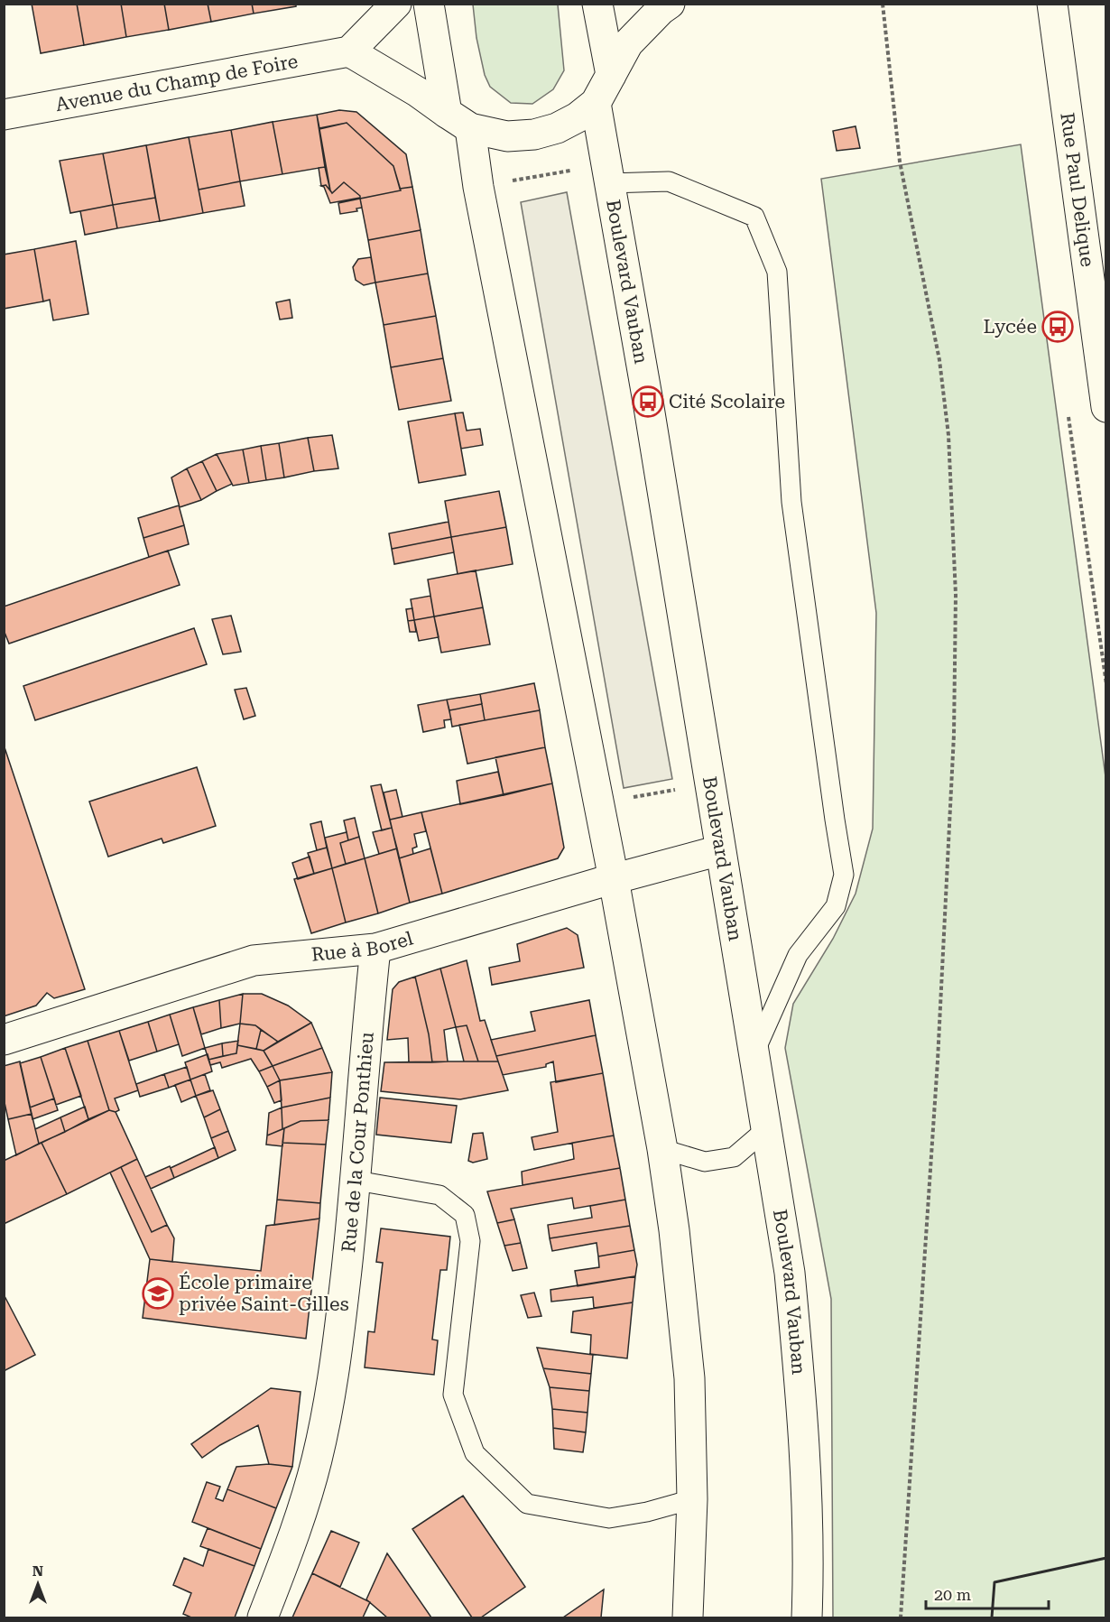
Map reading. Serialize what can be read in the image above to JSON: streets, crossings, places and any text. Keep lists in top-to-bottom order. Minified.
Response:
{"streets":{"main road":["Avenue du Champ de Foire","Rue Paul Delique","Boulevard Vauban","Rue à Borel","Rue de la Cour Ponthieu"]},"crossings":[["Boulevard Vauban","Rue à Borel"],["Rue à Borel","Rue de la Cour Ponthieu"]],"places":{"bus stop":["Lycée","Cité Scolaire"],"school or university":["École primaire privée Saint-Gilles"]},"scale_bar":"20 m","north":"top"}
